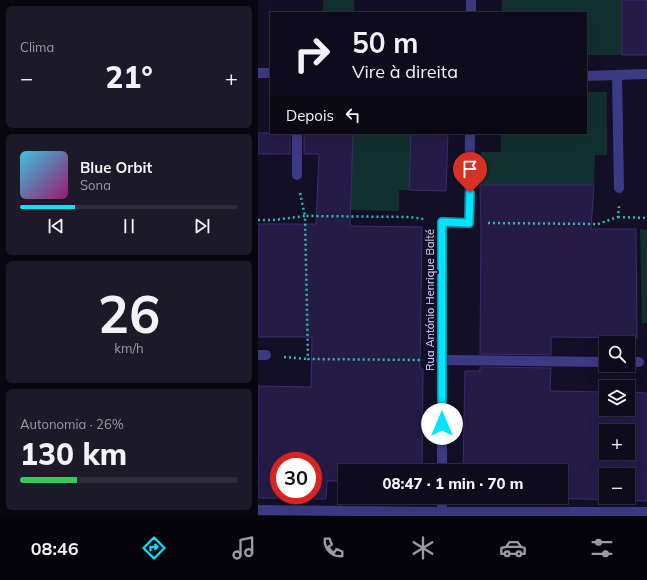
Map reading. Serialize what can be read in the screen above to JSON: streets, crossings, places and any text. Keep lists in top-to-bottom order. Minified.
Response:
{"streets":{"street":["Rua António Henrique Balté"]},"page":{"tile":["Clima",["26","km/h"],["Autonomia · 26%","130 km"]],"turn":["50 m","Vire à direita"],"heat":["−","21°","+"],"then":"Depois","song":["Blue Orbit","Sona"],"map_buttons":["+","−"],"limit":"30","trip":"08:47 · 1 min · 70 m","tabs":"08:46"}}
